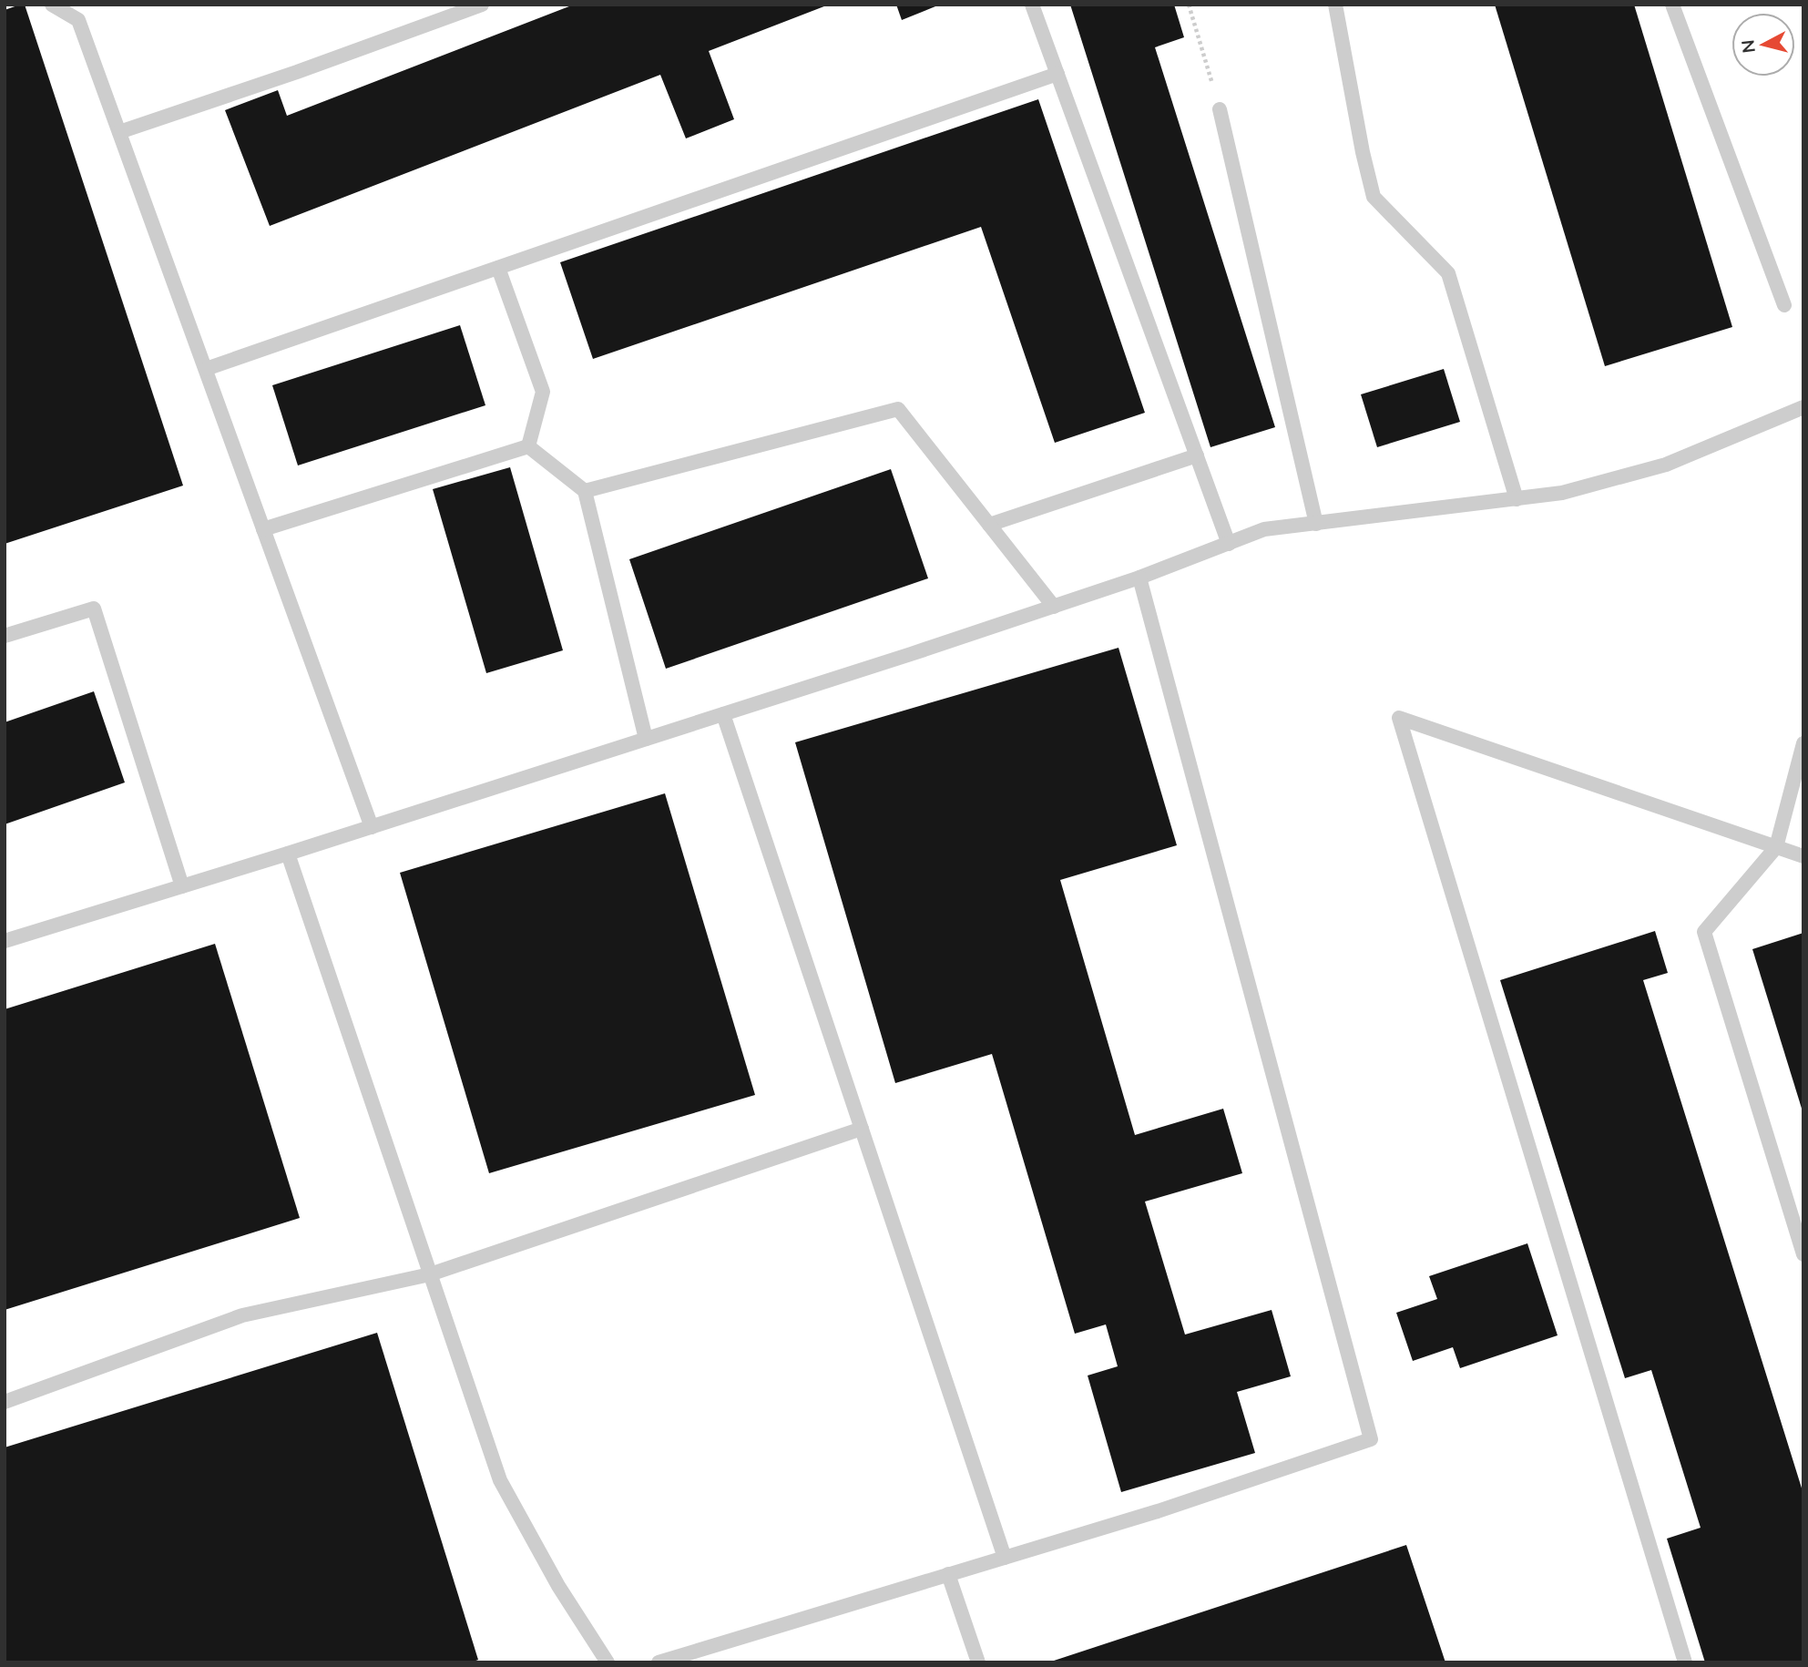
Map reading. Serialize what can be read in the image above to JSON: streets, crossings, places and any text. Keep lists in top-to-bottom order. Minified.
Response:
{"north":"left"}
